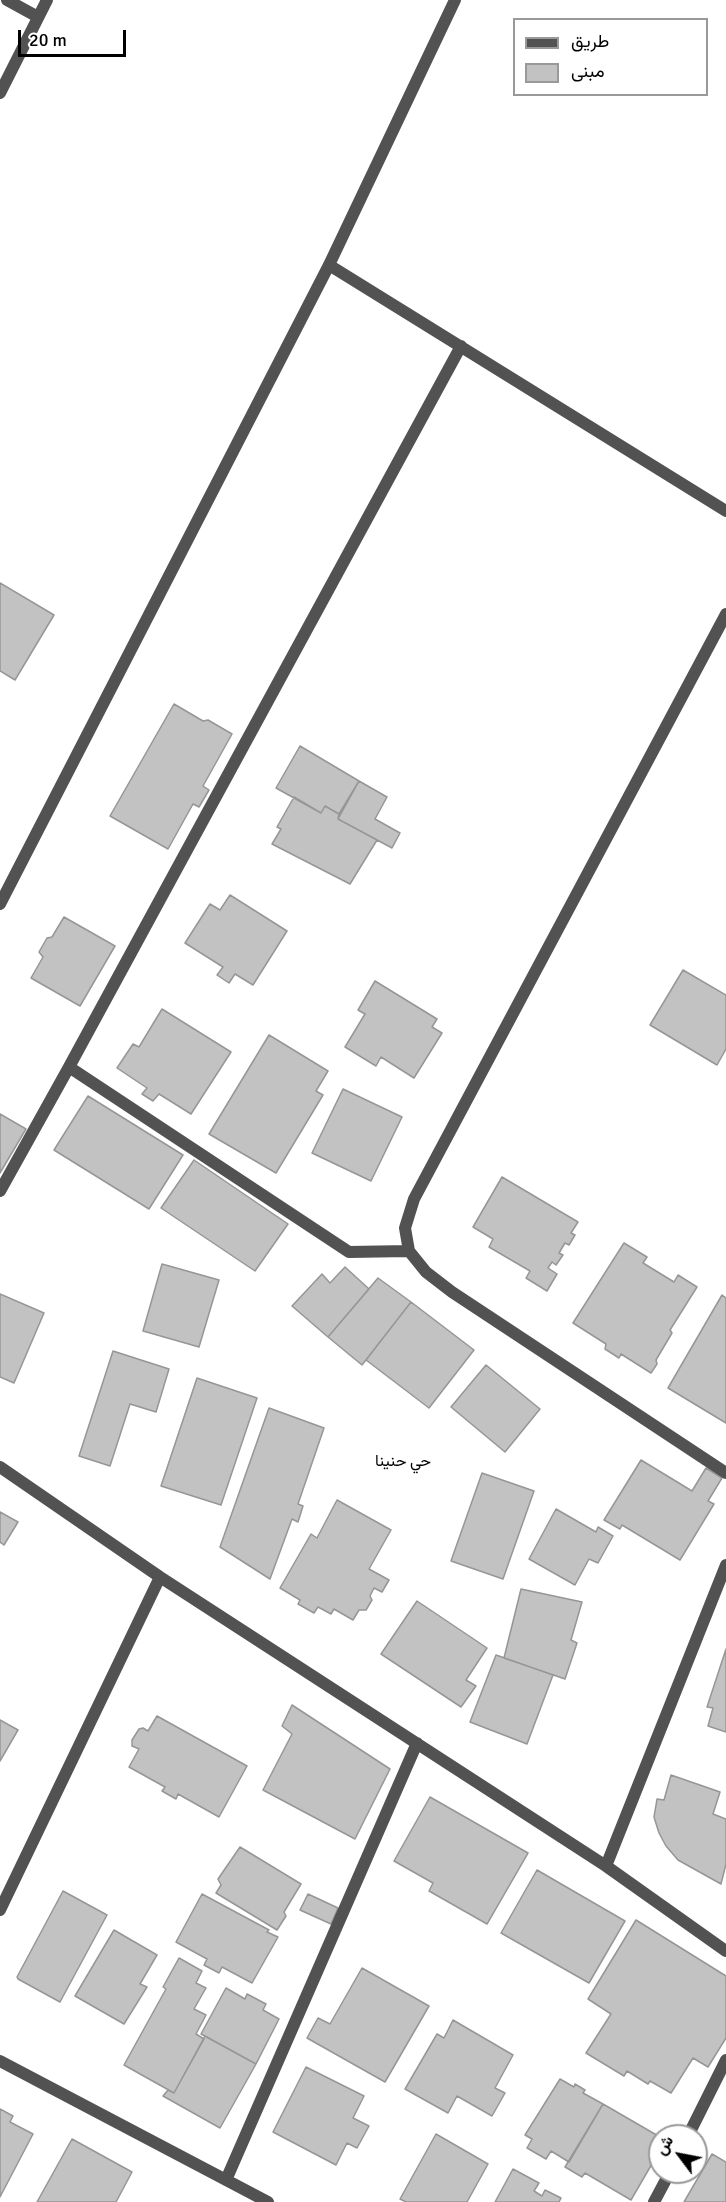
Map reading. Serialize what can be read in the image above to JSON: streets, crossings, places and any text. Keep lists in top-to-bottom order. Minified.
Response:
{"districts":["حي حنينا"],"legend":["طريق","مبنى"],"scale_bar":"20 m","north":"top left"}
